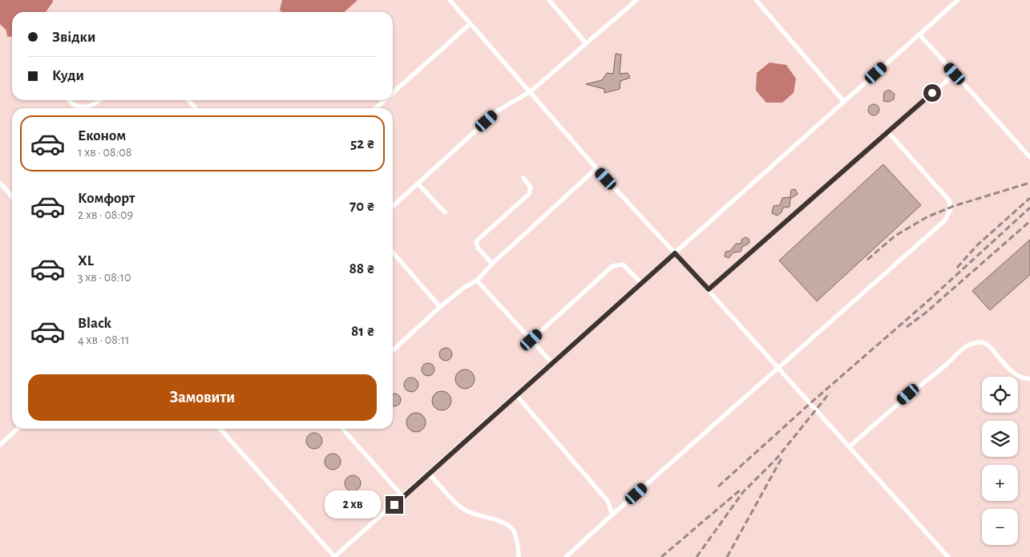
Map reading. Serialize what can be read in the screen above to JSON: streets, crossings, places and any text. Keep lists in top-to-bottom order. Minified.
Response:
{"page":{"banner":["Звідки","Куди"],"list":[{"name":"Економ","note":"1 хв · 08:08","value":"52 ₴"},{"name":"Комфорт","note":"2 хв · 08:09","value":"70 ₴"},{"name":"XL","note":"3 хв · 08:10","value":"88 ₴"},{"name":"Black","note":"4 хв · 08:11","value":"81 ₴"}],"buttons":"Замовити","map_buttons":["+","−"],"bubble":"2 хв"}}
